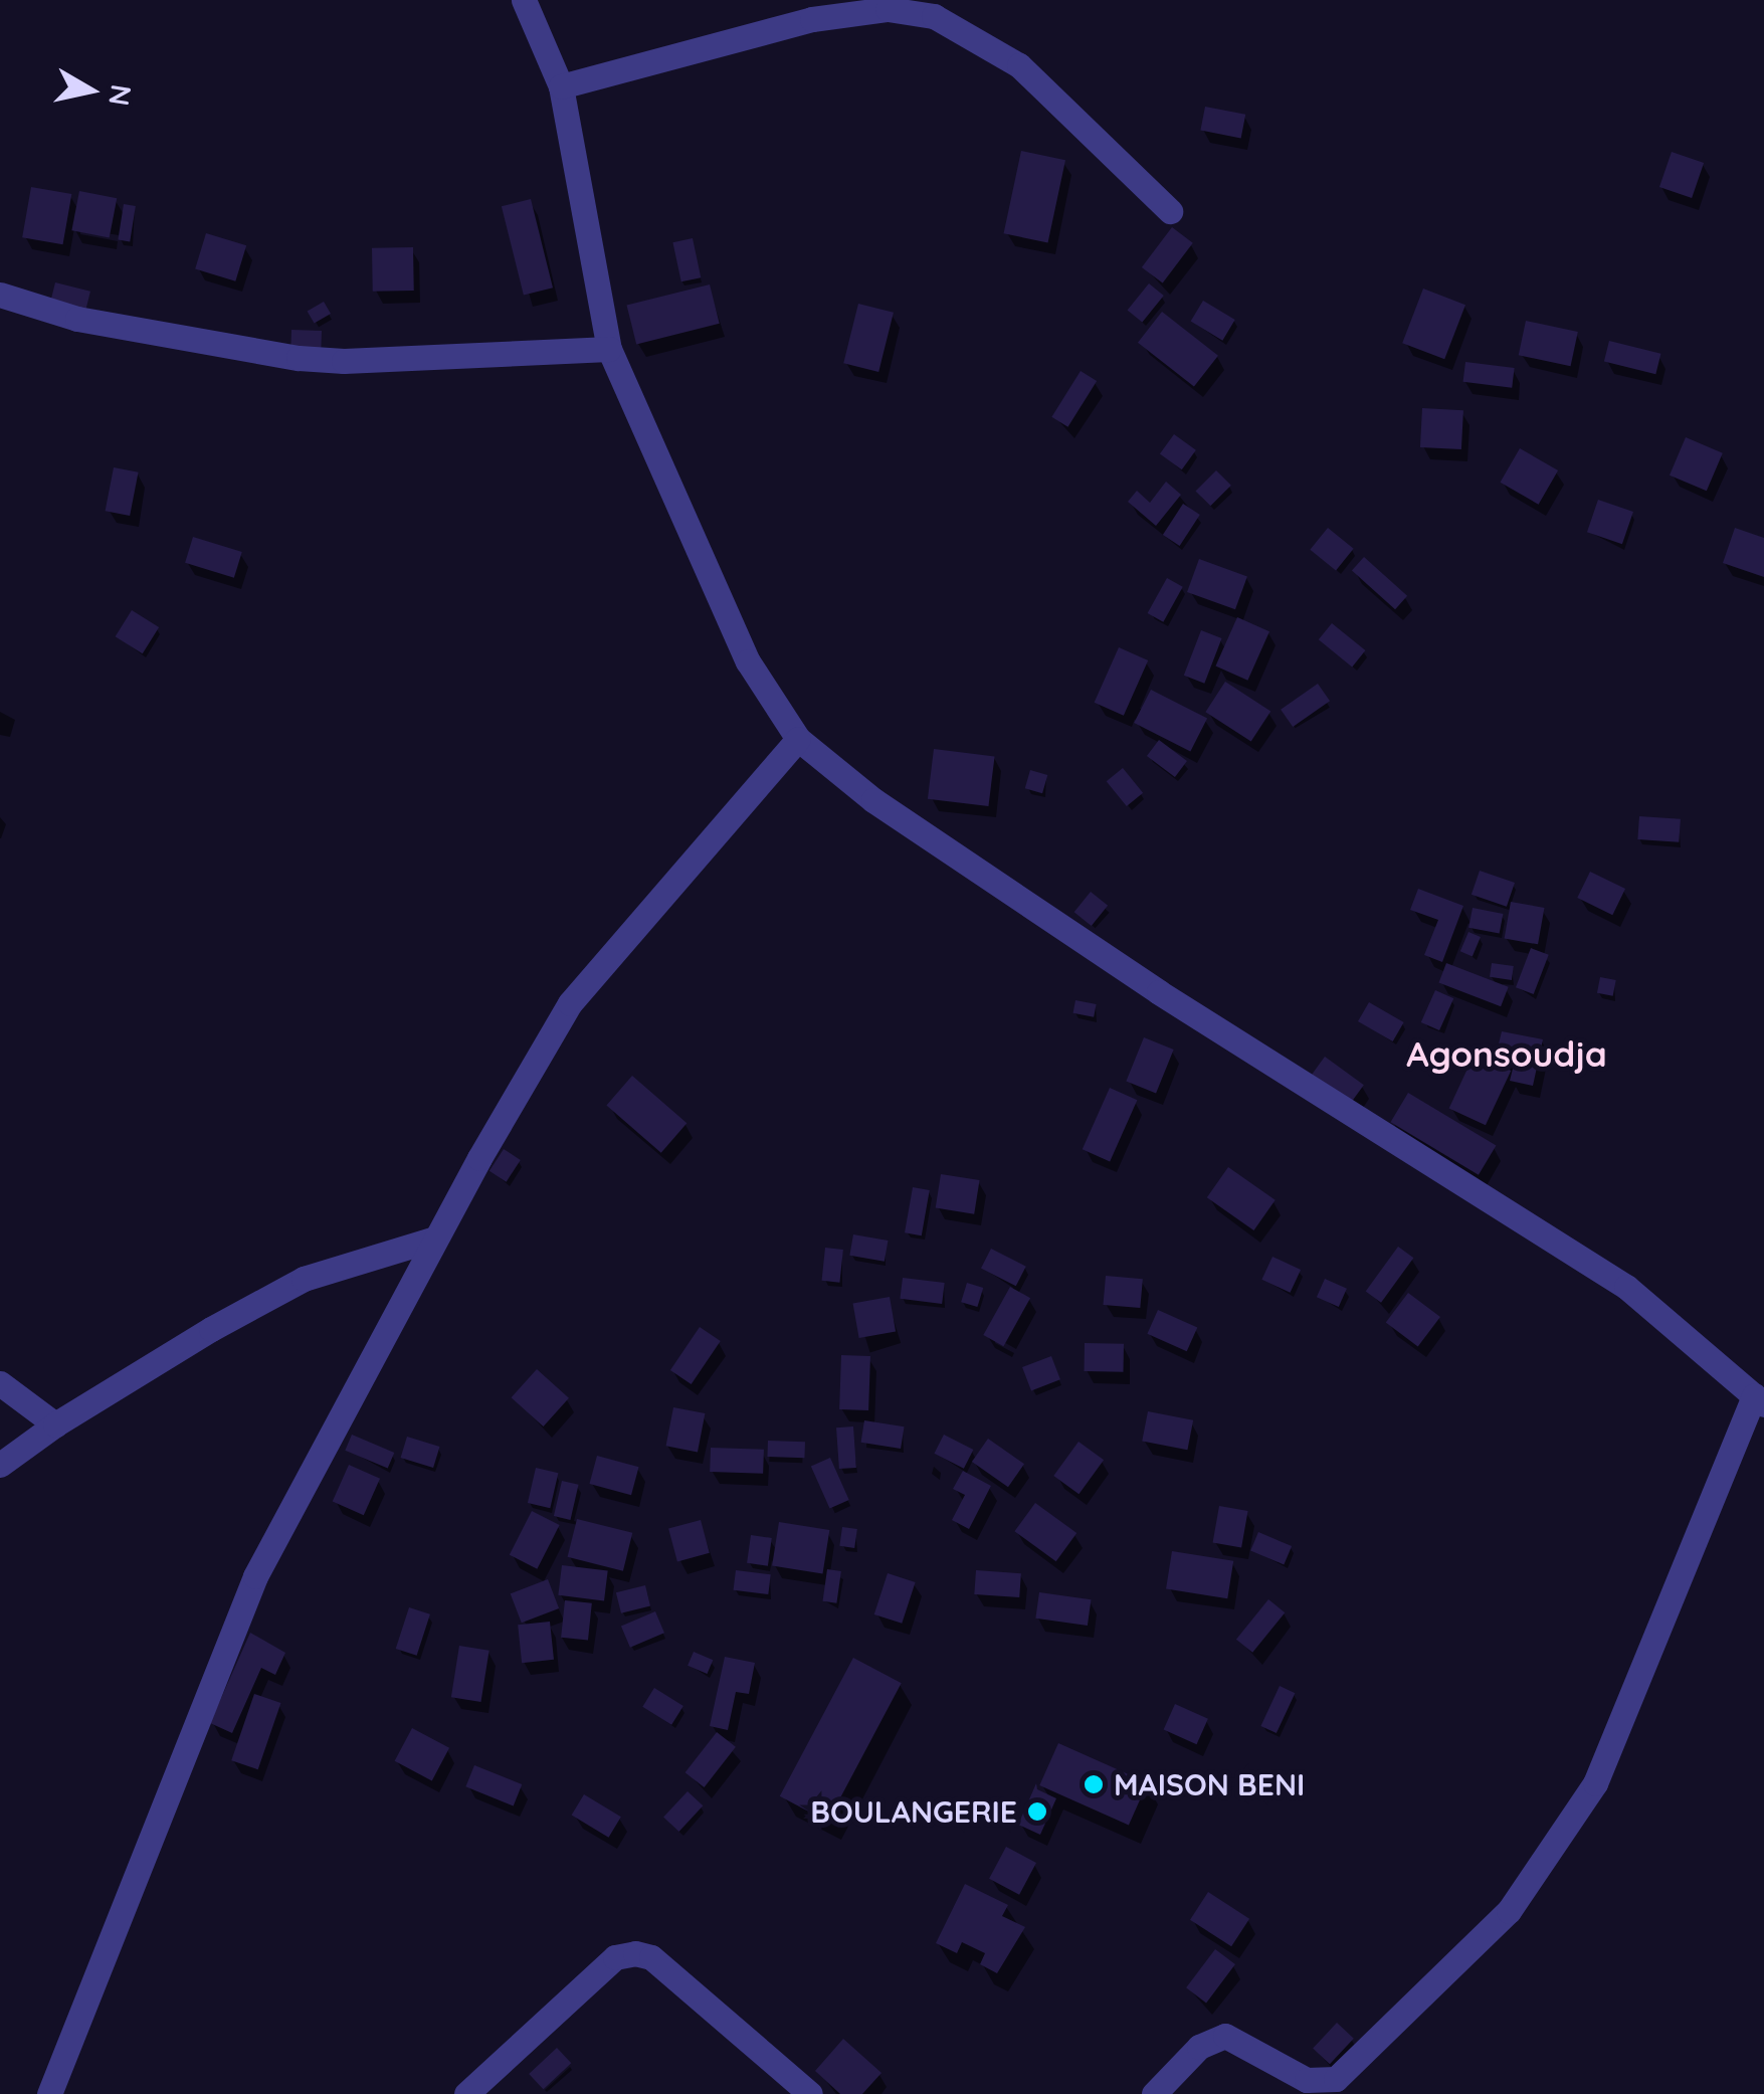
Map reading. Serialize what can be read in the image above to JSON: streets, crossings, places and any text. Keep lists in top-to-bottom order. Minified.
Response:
{"districts":["Agonsoudja"],"places":["MAISON BENI","BOULANGERIE"],"north":"right"}
